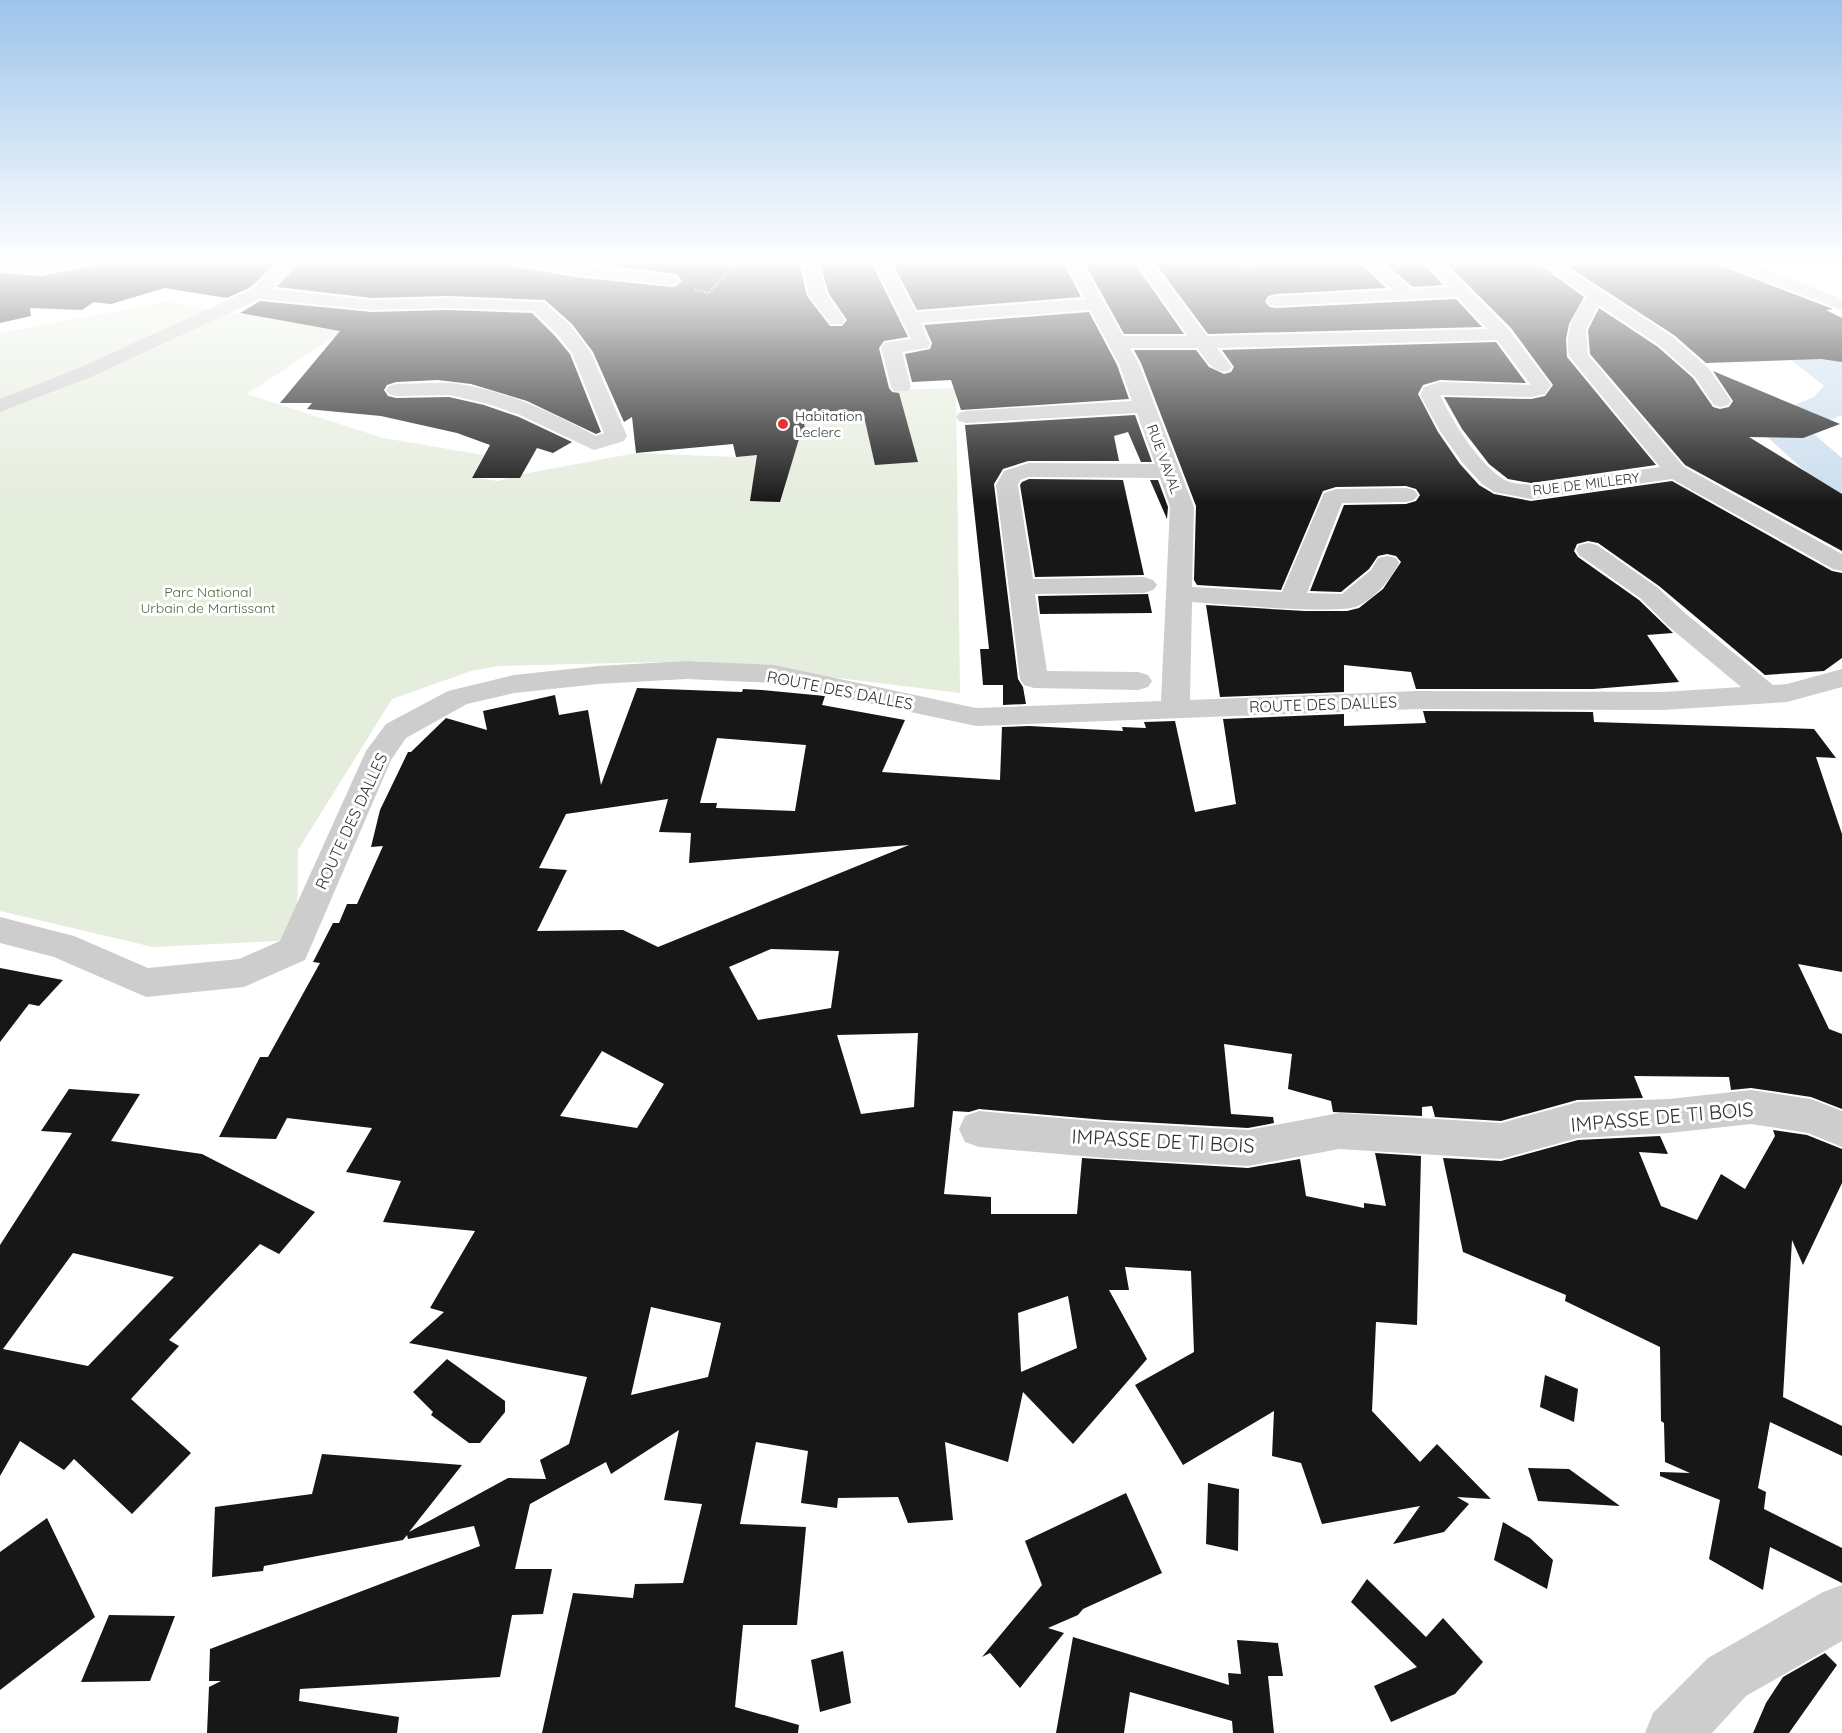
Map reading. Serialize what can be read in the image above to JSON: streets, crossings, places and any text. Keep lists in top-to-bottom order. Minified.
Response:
{"streets":{"street":["RUE VAVAL","RUE DE MILLERY","ROUTE DES DALLES","IMPASSE DE TI BOIS"]},"crossings":[["RUE VAVAL","ROUTE DES DALLES"]],"parks":["Parc National Urbain de Martissant"],"places":["Habitation Leclerc"]}
